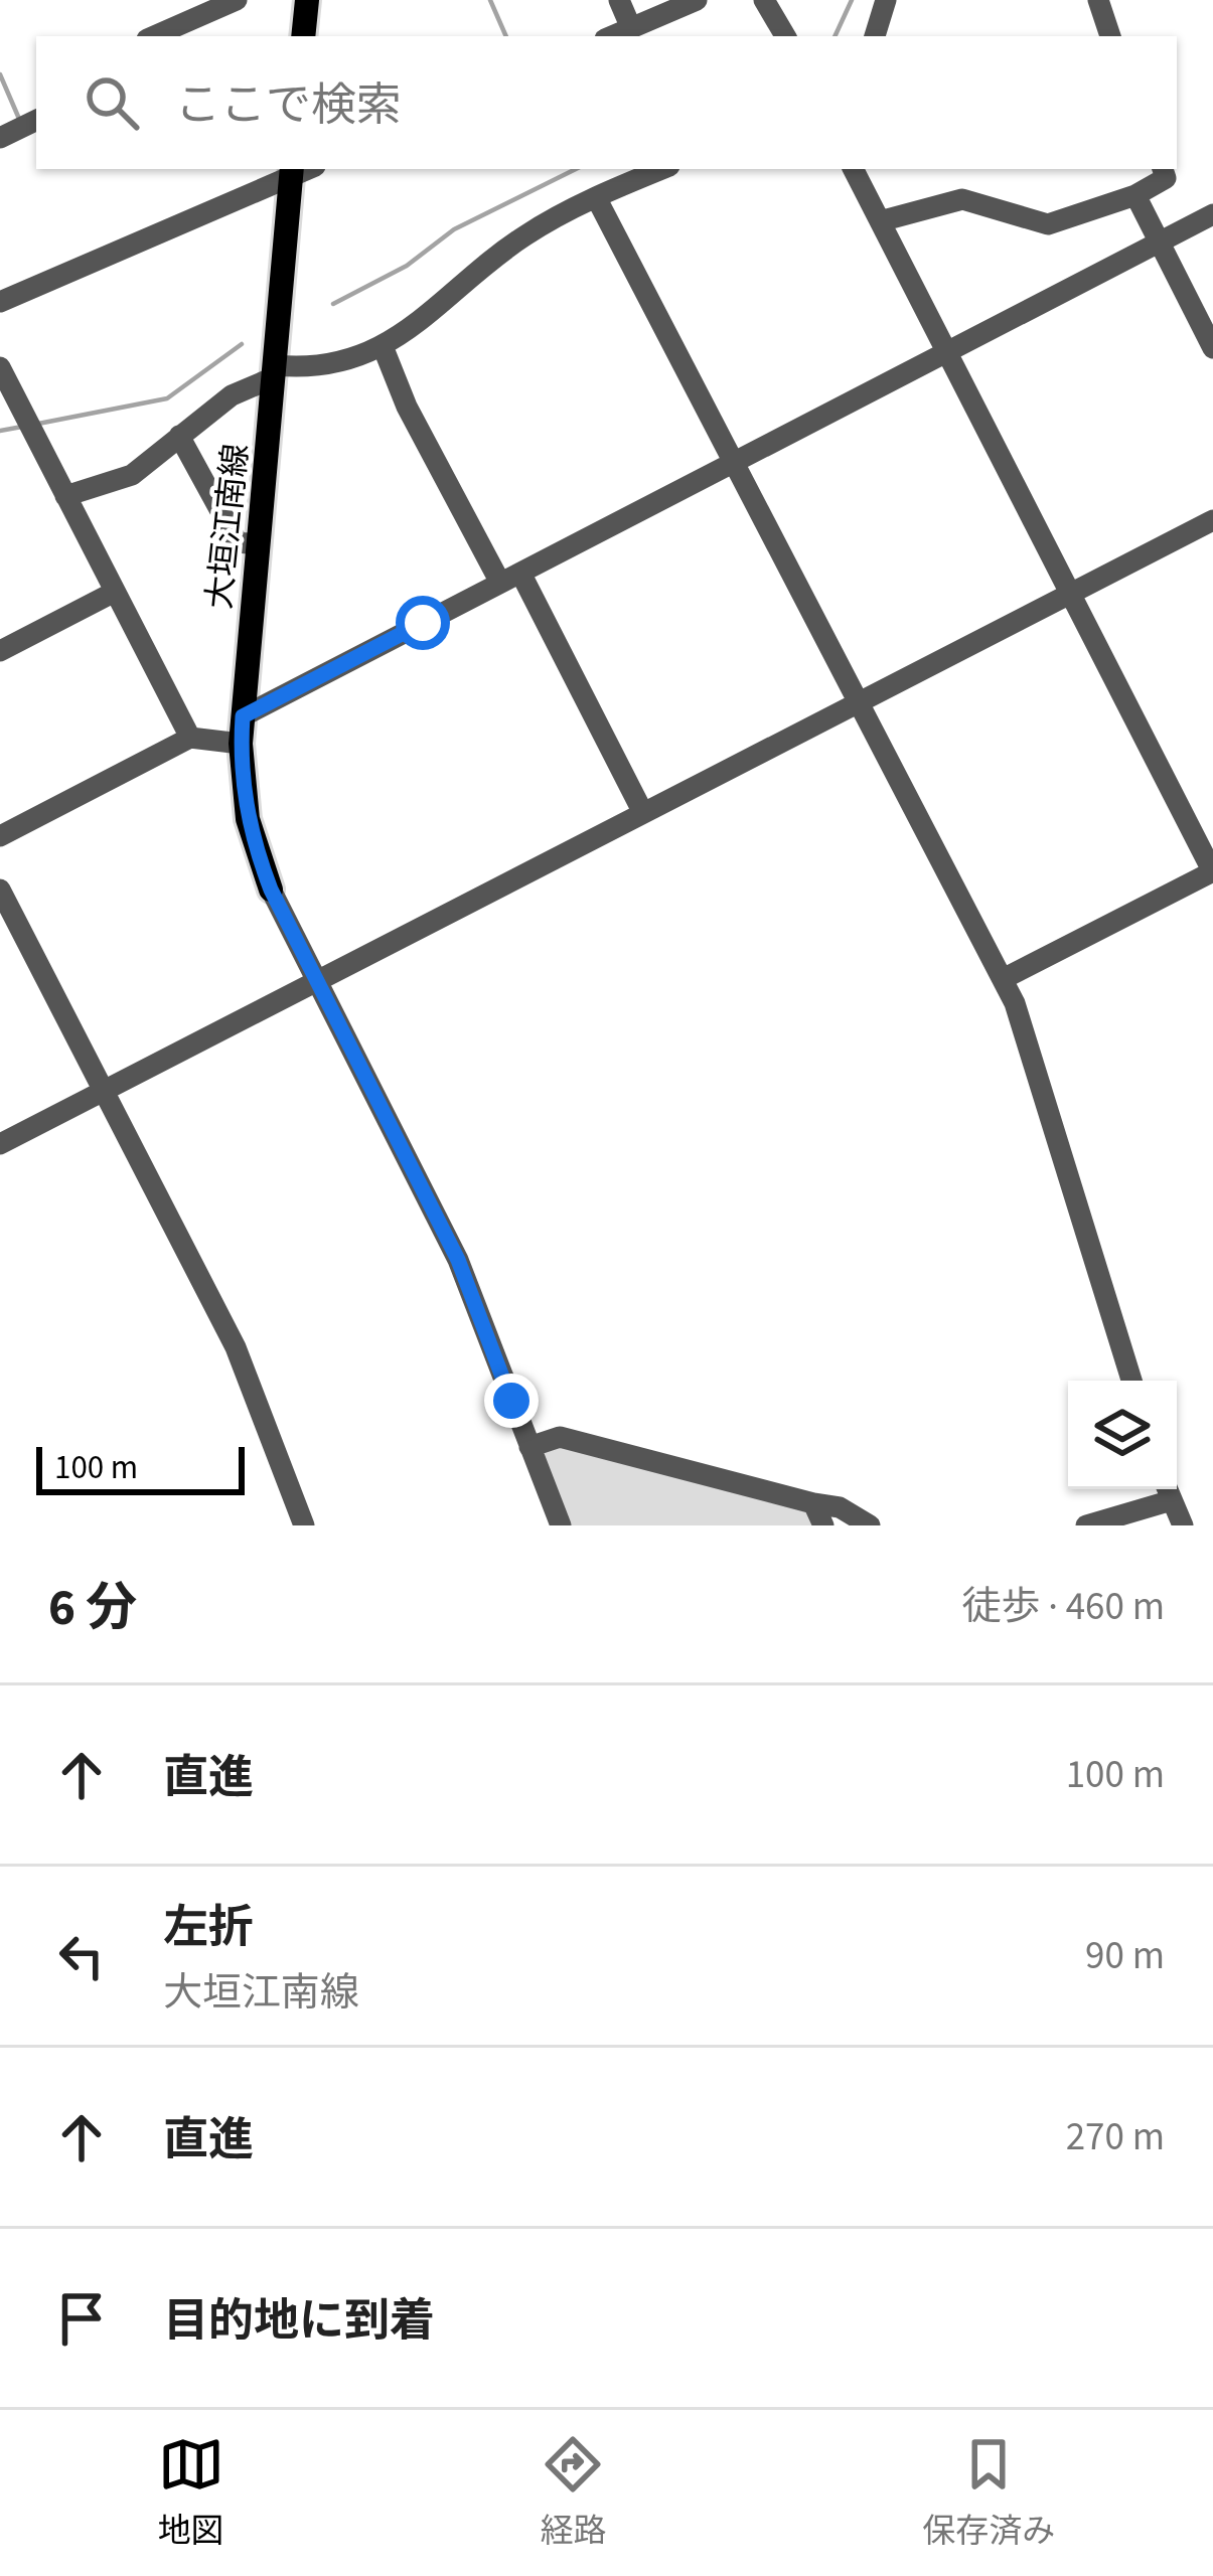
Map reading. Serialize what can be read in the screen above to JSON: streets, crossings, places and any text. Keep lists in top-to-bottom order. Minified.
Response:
{"streets":{"main road":["大垣江南線"]},"scale_bar":"100 m","page":{"search":"ここで検索","scale":"100 m","heading":["6 分","徒歩 · 460 m"],"list":[["直進","100 m"],["左折","大垣江南線","90 m"],["直進","270 m"],"目的地に到着"],"nav":["地図","経路","保存済み"]}}
